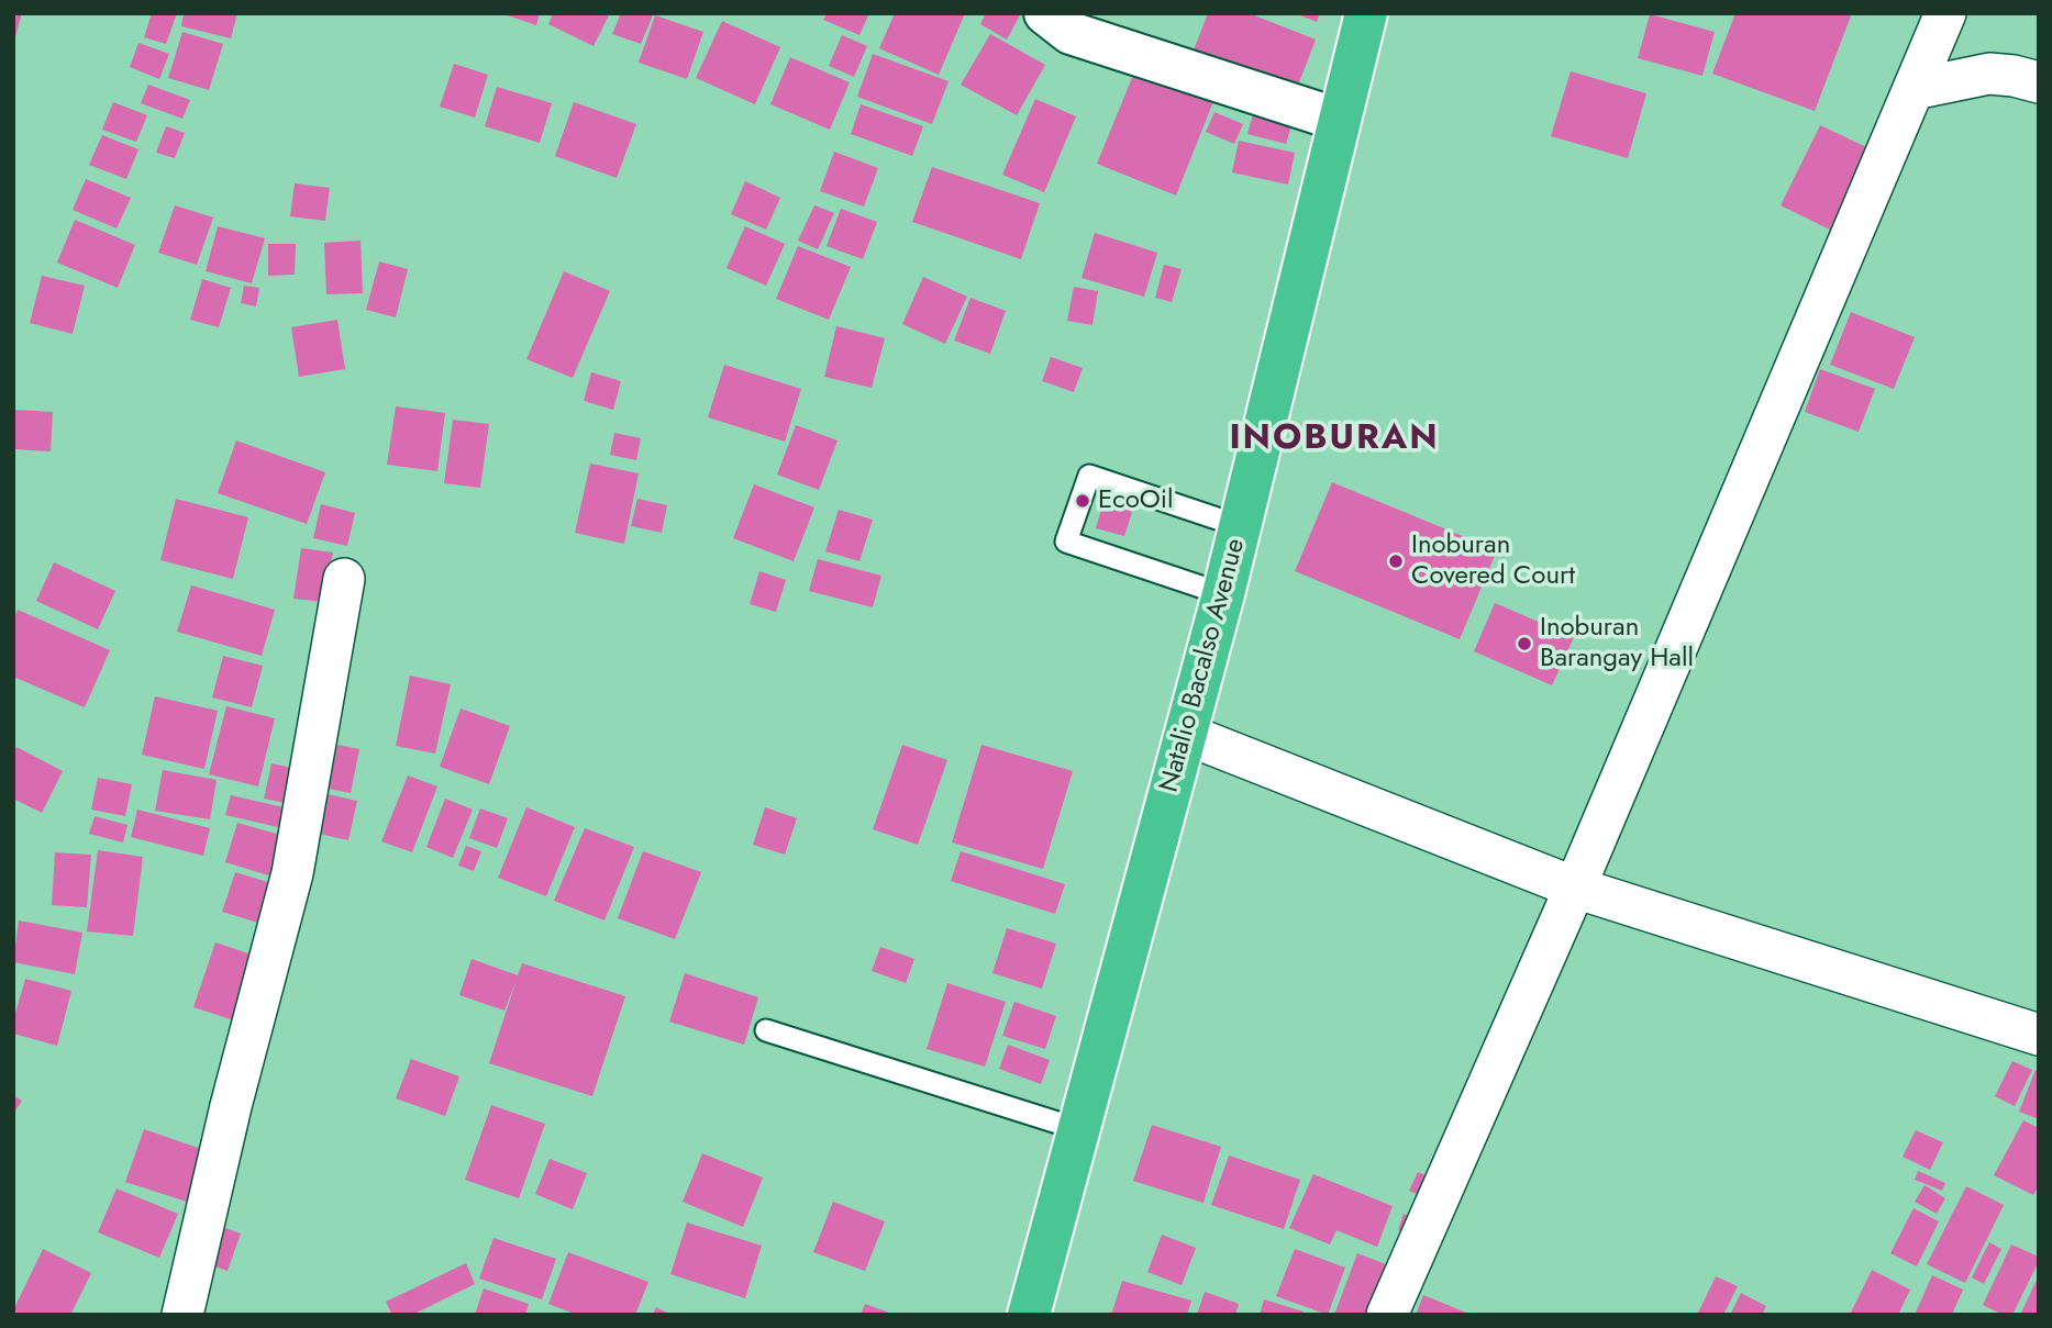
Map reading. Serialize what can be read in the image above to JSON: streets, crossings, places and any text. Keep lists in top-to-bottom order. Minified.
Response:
{"streets":{"highway":["Natalio Bacalso Avenue"]},"districts":["INOBURAN"],"places":["EcoOil","Inoburan Covered Court","Inoburan Barangay Hall"]}
